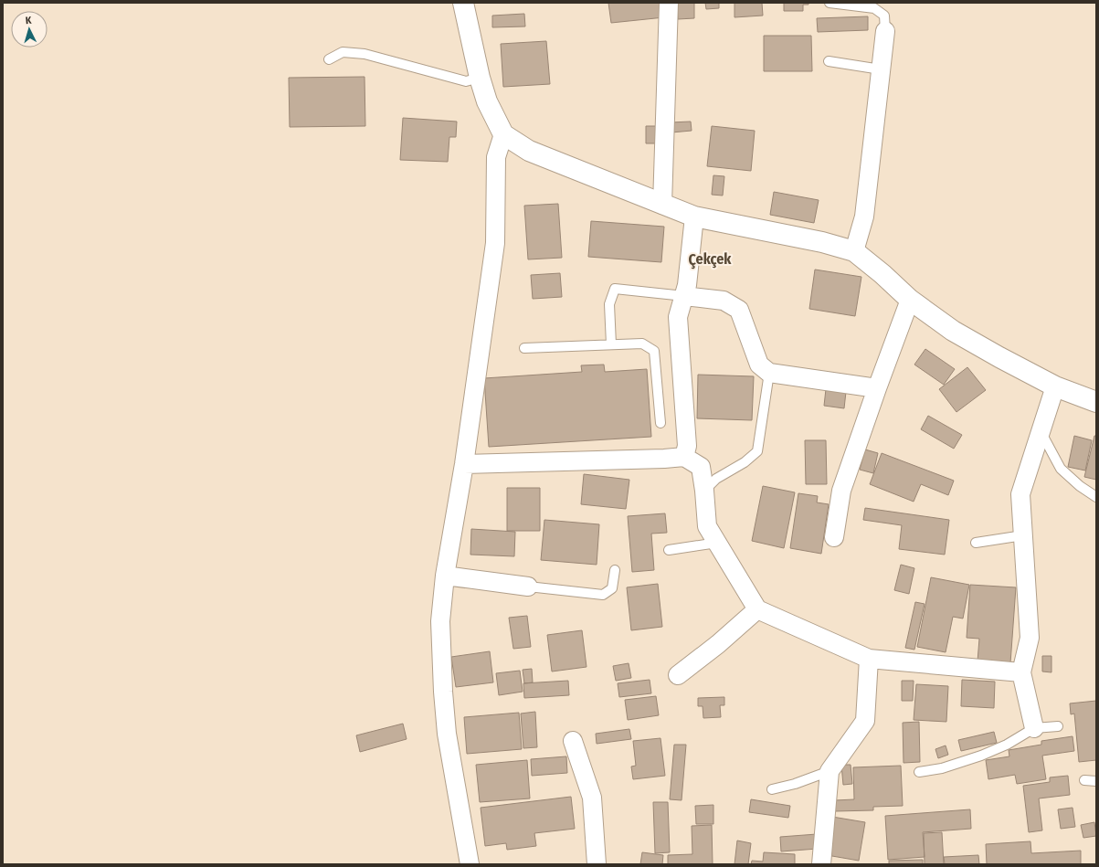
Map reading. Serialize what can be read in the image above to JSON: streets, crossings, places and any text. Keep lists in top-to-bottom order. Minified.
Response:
{"districts":["Çekçek"],"north":"top"}
